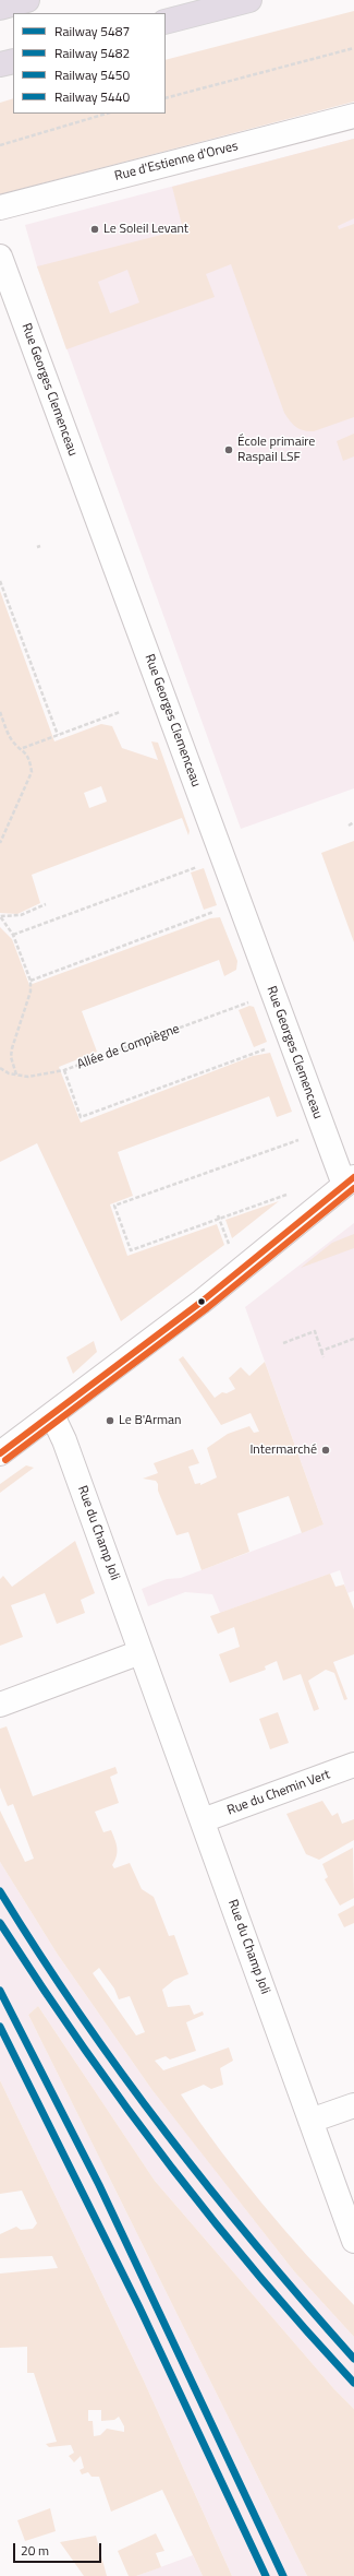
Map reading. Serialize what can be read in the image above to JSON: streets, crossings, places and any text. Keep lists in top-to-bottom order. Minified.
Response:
{"streets":{"street":["Rue d'Estienne d'Orves","Rue Georges Clemenceau","Rue du Champ Joli","Rue du Chemin Vert"],"path":["Allée de Compiègne"]},"crossings":[["Rue du Champ Joli","Rue du Chemin Vert"]],"places":["Le Soleil Levant","École primaire Raspail LSF","Le B'Arman","Intermarché"],"lines":["rail line 5450","rail line 5440","rail line 5487","rail line 5482"],"legend":["Railway 5487","Railway 5482","Railway 5450","Railway 5440"],"scale_bar":"20 m"}
